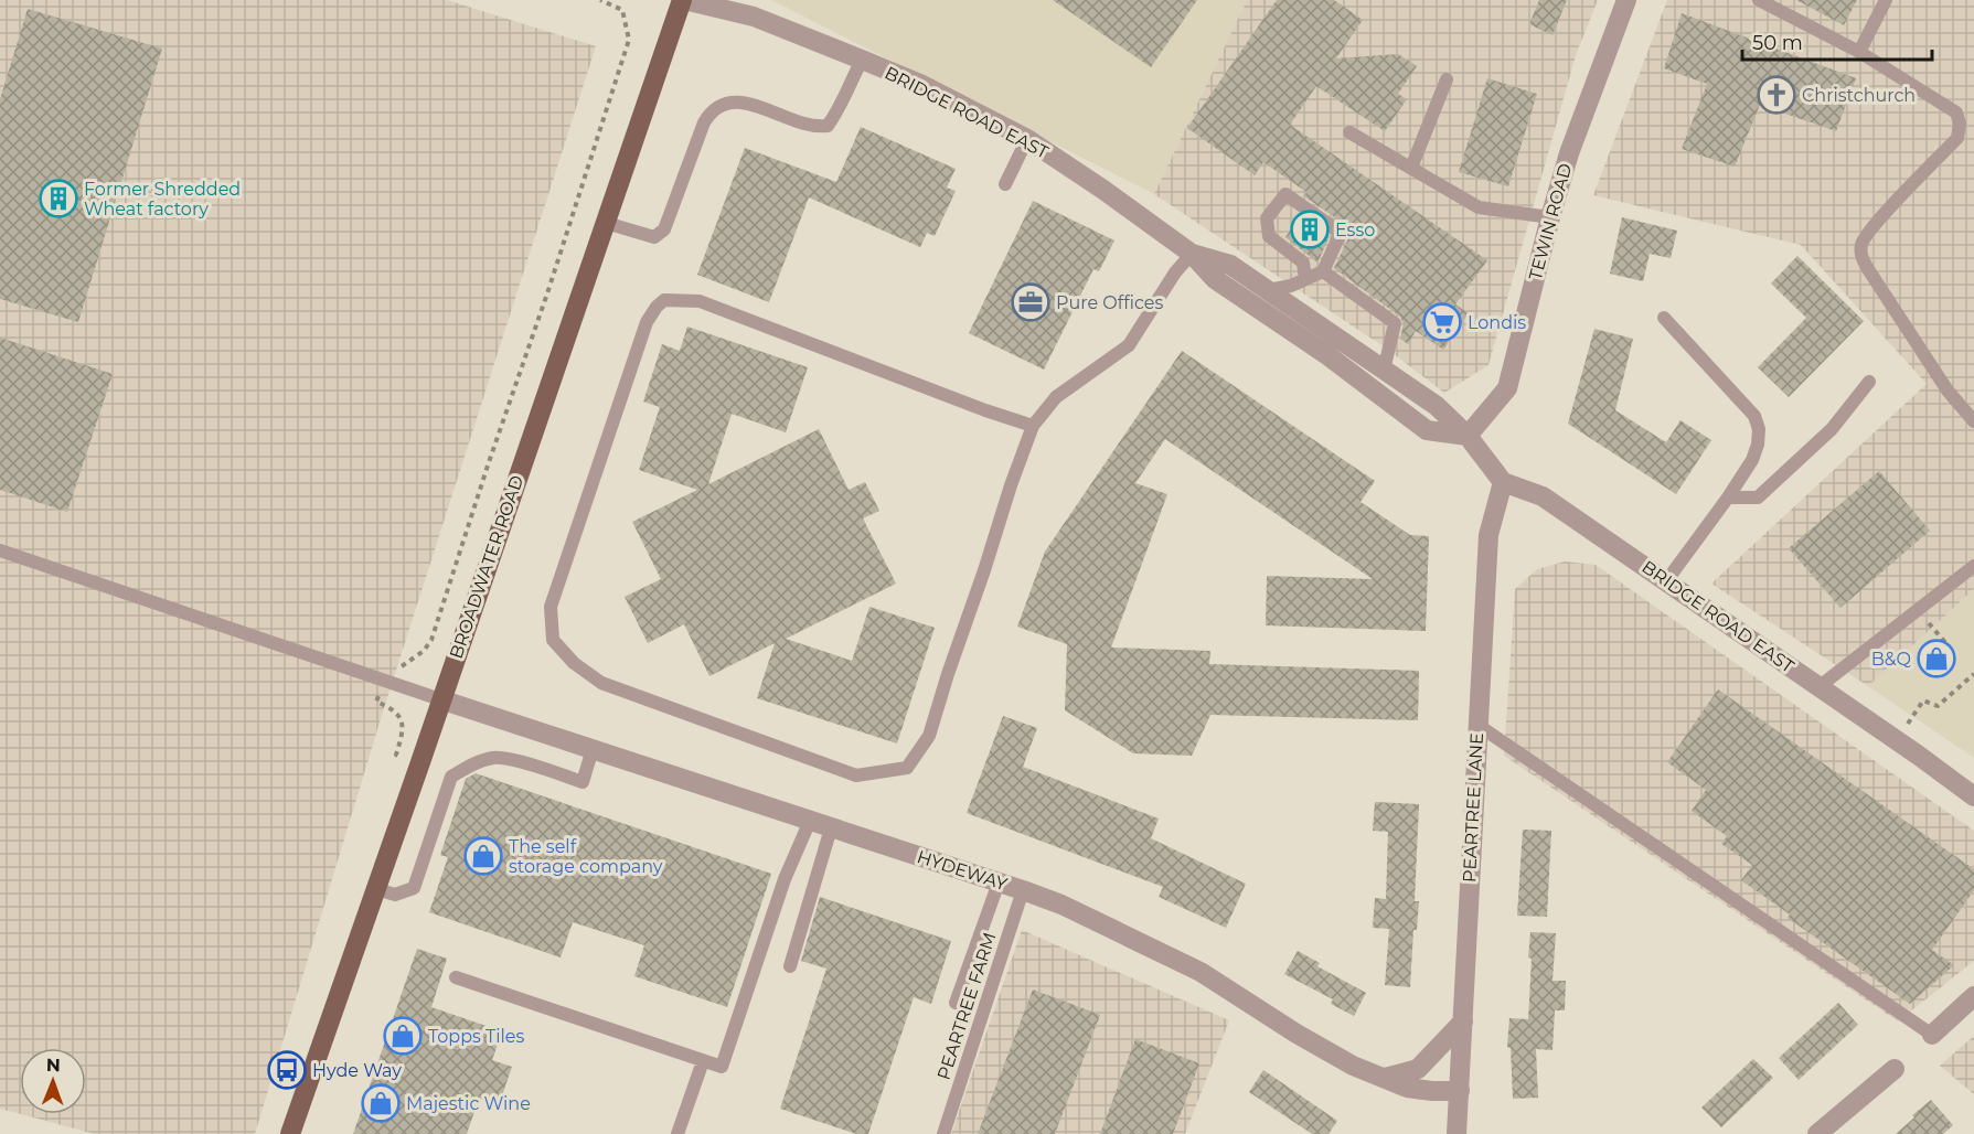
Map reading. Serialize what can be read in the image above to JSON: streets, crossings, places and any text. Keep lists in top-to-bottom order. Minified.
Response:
{"streets":{"main road":["BROADWATER ROAD"],"street":["BRIDGE ROAD EAST","TEWIN ROAD","PEARTREE LANE","HYDEWAY"],"lane":["PEARTREE FARM"]},"crossings":[["BRIDGE ROAD EAST","TEWIN ROAD"],["BRIDGE ROAD EAST","BROADWATER ROAD"],["BRIDGE ROAD EAST","PEARTREE LANE"],["BROADWATER ROAD","HYDEWAY"],["PEARTREE LANE","HYDEWAY"],["HYDEWAY","PEARTREE FARM"]],"places":{"church":["Christchurch"],"building":["Former Shredded Wheat factory","Esso"],"office":["Pure Offices"],"supermarket":["Londis"],"shop":["B&Q","The self storage company","Topps Tiles","Majestic Wine"],"bus stop":["Hyde Way"]},"scale_bar":"50 m","north":"top"}
